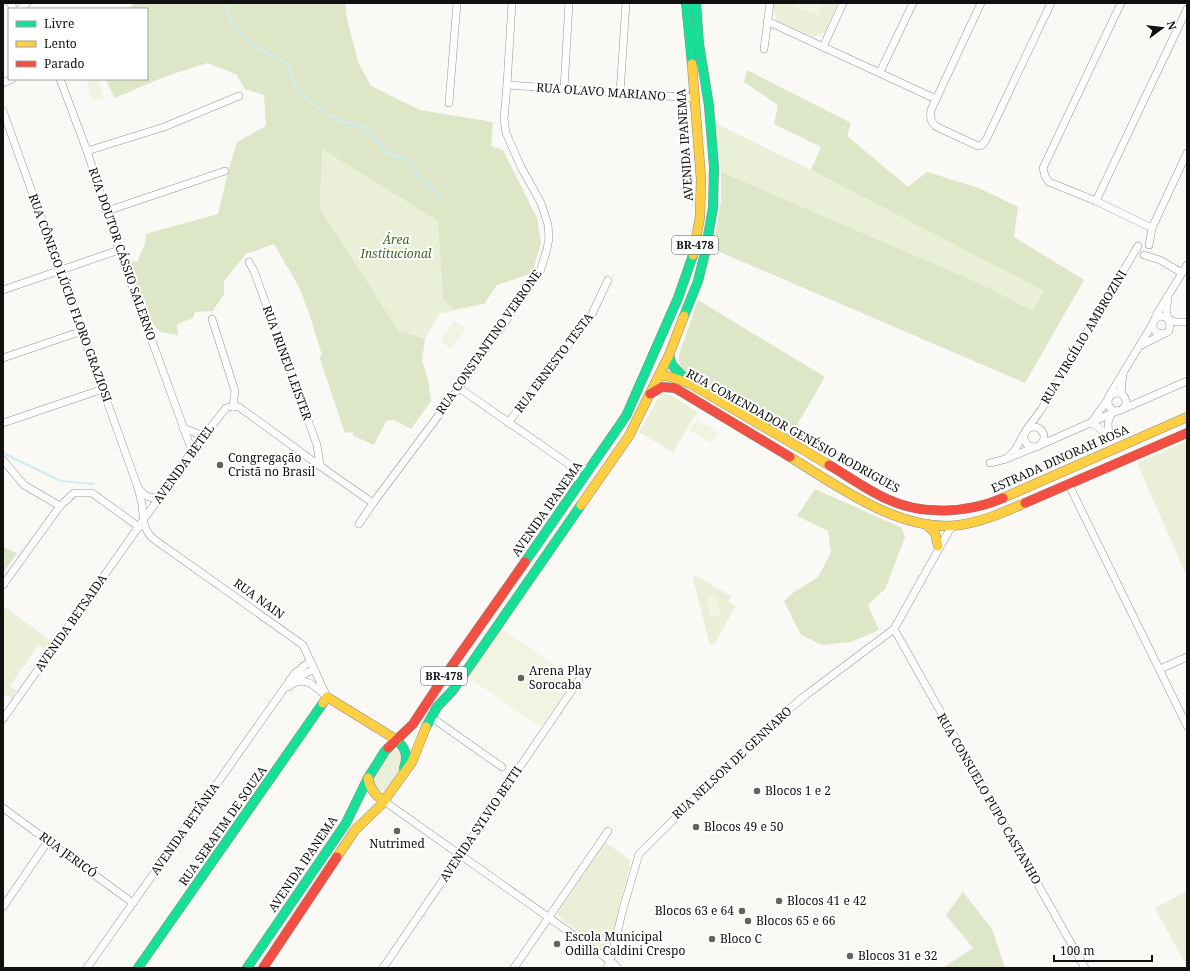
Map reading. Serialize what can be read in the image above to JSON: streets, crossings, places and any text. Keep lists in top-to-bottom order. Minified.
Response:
{"streets":{"main road":["AVENIDA IPANEMA","BR-478","RUA COMENDADOR GENÉSIO RODRIGUES","ESTRADA DINORAH ROSA","RUA SERAFIM DE SOUZA"],"street":["RUA OLAVO MARIANO","RUA DOUTOR CÁSSIO SALERNO","RUA CÔNEGO LÚCIO FLORO GRAZIOSI","RUA VIRGÍLIO AMBROZINI","RUA CONSTANTINO VERRONE","RUA IRINEU LEISTER","RUA ERNESTO TESTA","AVENIDA BETEL","RUA NAIN","AVENIDA BETSAIDA","RUA NELSON DE GENNARO","RUA CONSUELO PUPO CASTANHO","AVENIDA SYLVIO BETTI","AVENIDA BETÂNIA","RUA JERICÓ"]},"crossings":[["RUA OLAVO MARIANO","AVENIDA IPANEMA"],["RUA OLAVO MARIANO","RUA CONSTANTINO VERRONE"],["AVENIDA IPANEMA","RUA COMENDADOR GENÉSIO RODRIGUES"],["RUA DOUTOR CÁSSIO SALERNO","AVENIDA BETEL"],["RUA CÔNEGO LÚCIO FLORO GRAZIOSI","AVENIDA BETEL"],["RUA CÔNEGO LÚCIO FLORO GRAZIOSI","RUA NAIN"],["RUA CÔNEGO LÚCIO FLORO GRAZIOSI","AVENIDA BETSAIDA"],["RUA COMENDADOR GENÉSIO RODRIGUES","ESTRADA DINORAH ROSA"],["RUA COMENDADOR GENÉSIO RODRIGUES","RUA NELSON DE GENNARO"],["AVENIDA BETEL","RUA NAIN"],["AVENIDA BETEL","AVENIDA BETSAIDA"],["RUA NAIN","AVENIDA BETSAIDA"],["RUA NAIN","AVENIDA BETÂNIA"],["RUA NELSON DE GENNARO","RUA CONSUELO PUPO CASTANHO"],["AVENIDA BETÂNIA","RUA JERICÓ"]],"parks":["Área Institucional"],"places":["Congregação Cristã no Brasil","Arena Play Sorocaba","Blocos 1 e 2","Blocos 49 e 50","Nutrimed","Blocos 41 e 42","Blocos 63 e 64","Blocos 65 e 66","Bloco C","Escola Municipal Odilla Caldini Crespo","Blocos 31 e 32"],"legend":["Livre","Lento","Parado"],"scale_bar":"100 m","north":"right"}
